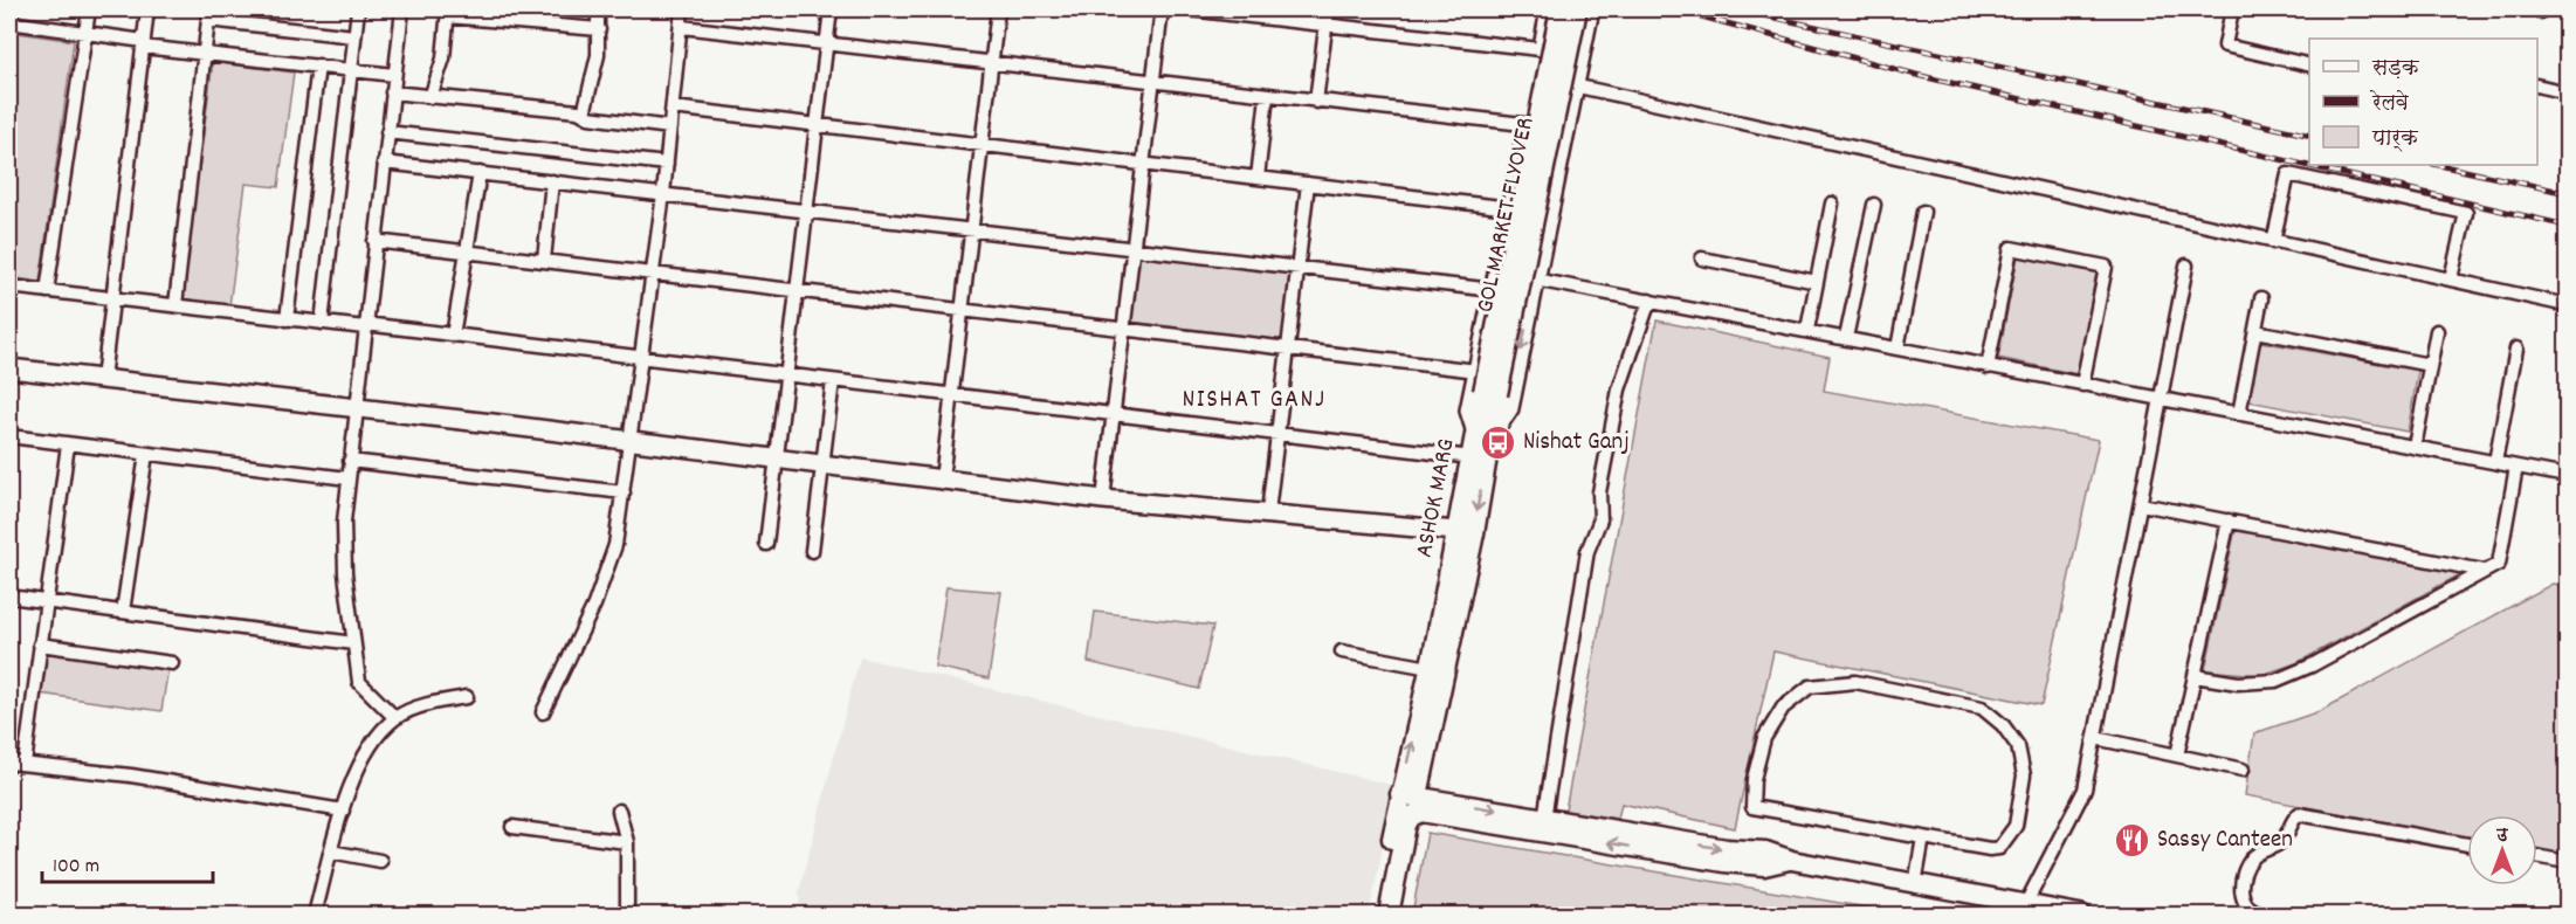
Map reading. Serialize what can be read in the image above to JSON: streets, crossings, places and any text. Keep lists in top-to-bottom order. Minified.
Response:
{"streets":{"main road":["GOL MARKET FLYOVER","ASHOK MARG"]},"crossings":[["GOL MARKET FLYOVER","ASHOK MARG"]],"districts":["NISHAT GANJ"],"places":{"bus stop":["Nishat Ganj"],"restaurant":["Sassy Canteen"]},"legend":["सड़क","रेलवे","पार्क"],"scale_bar":"100 m","north":"top"}
